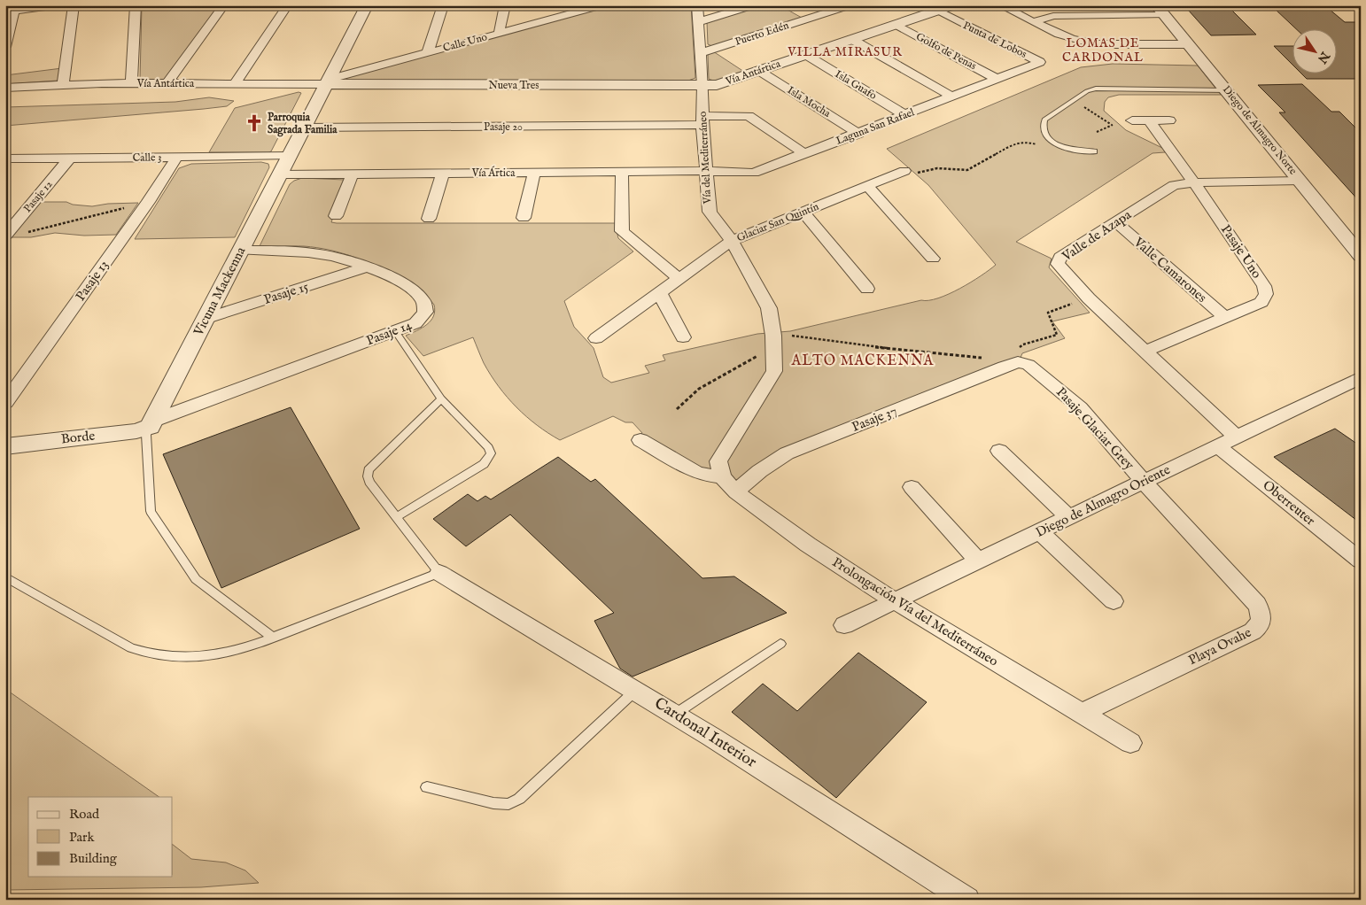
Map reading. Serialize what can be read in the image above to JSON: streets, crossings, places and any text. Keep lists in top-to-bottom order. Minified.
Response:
{"streets":{"street":["Puerto Edén","Punta de Lobos","Calle Uno","Golfo de Penas","Vía Antártica","Nueva Tres","Isla Guafo","Isla Mocha","Pasaje 20","Laguna San Rafael","Diego de Almagro Norte","Calle 3","Vía del Mediterráneo","Vía Ártica","Pasaje 12","Glaciar San Quintín","Valle de Azapa","Pasaje Uno","Valle Camarones","Pasaje 13","Vicuna Mackenna","Pasaje 15","Pasaje 14","Pasaje 37","Pasaje Glaciar Grey","Borde","Diego de Almagro Oriente","Oberreuter","Prolongación Vía del Mediterráneo","Playa Ovahe","Cardonal Interior"]},"crossings":[["Puerto Edén","Vía del Mediterráneo"],["Punta de Lobos","Vía Antártica"],["Punta de Lobos","Laguna San Rafael"],["Calle Uno","Vía Antártica"],["Calle Uno","Nueva Tres"],["Calle Uno","Vicuna Mackenna"],["Golfo de Penas","Vía Antártica"],["Golfo de Penas","Laguna San Rafael"],["Vía Antártica","Nueva Tres"],["Vía Antártica","Isla Guafo"],["Vía Antártica","Isla Mocha"],["Vía Antártica","Vía del Mediterráneo"],["Vía Antártica","Vicuna Mackenna"],["Nueva Tres","Vía del Mediterráneo"],["Nueva Tres","Vicuna Mackenna"],["Isla Guafo","Laguna San Rafael"],["Isla Mocha","Laguna San Rafael"],["Pasaje 20","Laguna San Rafael"],["Pasaje 20","Vía del Mediterráneo"],["Pasaje 20","Vicuna Mackenna"],["Laguna San Rafael","Vía del Mediterráneo"],["Laguna San Rafael","Vía Ártica"],["Diego de Almagro Norte","Valle de Azapa"],["Calle 3","Pasaje 12"],["Calle 3","Pasaje 13"],["Calle 3","Vicuna Mackenna"],["Vía del Mediterráneo","Vía Ártica"],["Vía del Mediterráneo","Glaciar San Quintín"],["Vía del Mediterráneo","Prolongación Vía del Mediterráneo"],["Vía Ártica","Vicuna Mackenna"],["Valle de Azapa","Pasaje Uno"],["Valle de Azapa","Valle Camarones"],["Valle de Azapa","Diego de Almagro Oriente"],["Pasaje Uno","Valle Camarones"],["Vicuna Mackenna","Pasaje 15"],["Vicuna Mackenna","Pasaje 14"],["Vicuna Mackenna","Borde"],["Pasaje 15","Pasaje 14"],["Pasaje 14","Borde"],["Pasaje 37","Pasaje Glaciar Grey"],["Pasaje 37","Prolongación Vía del Mediterráneo"],["Pasaje Glaciar Grey","Diego de Almagro Oriente"],["Pasaje Glaciar Grey","Playa Ovahe"],["Diego de Almagro Oriente","Oberreuter"],["Diego de Almagro Oriente","Prolongación Vía del Mediterráneo"],["Diego de Almagro Oriente","Playa Ovahe"],["Prolongación Vía del Mediterráneo","Playa Ovahe"]],"districts":["LOMAS DE CARDONAL","VILLA MIRASUR","ALTO MACKENNA"],"places":{"church":["Parroquia Sagrada Familia"]},"legend":["Road","Park","Building"],"north":"bottom right"}
